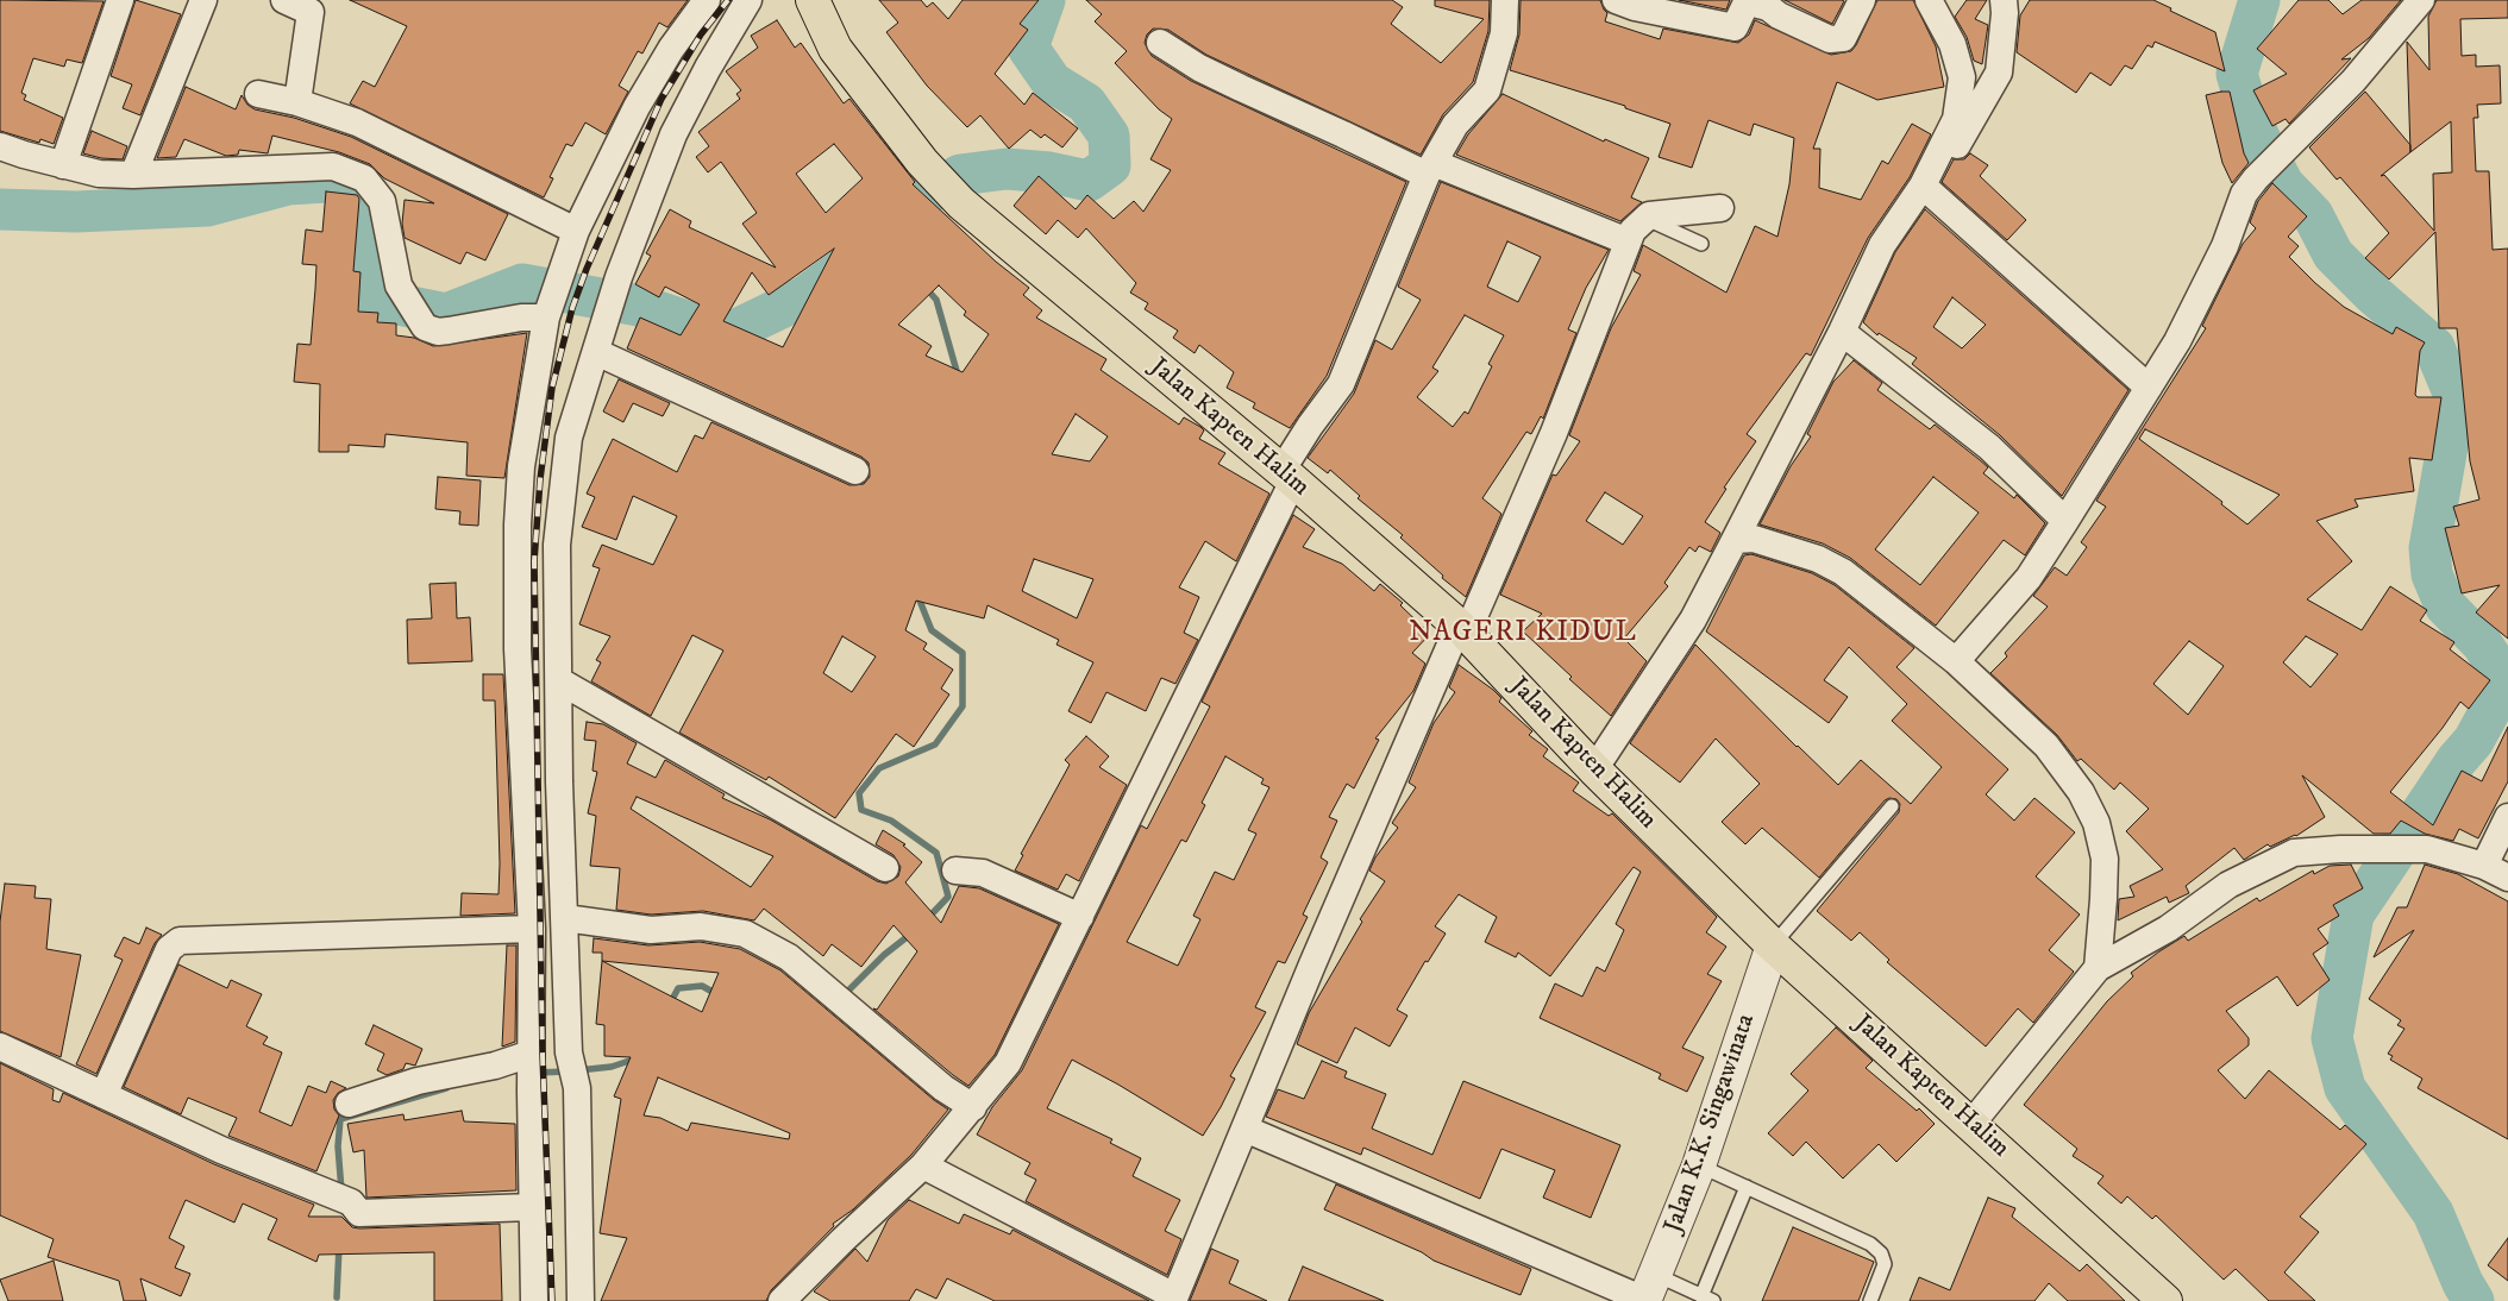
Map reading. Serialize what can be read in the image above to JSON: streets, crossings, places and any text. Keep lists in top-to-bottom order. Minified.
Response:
{"streets":{"main road":["Jalan Kapten Halim"],"street":["Jalan K.K. Singawinata"]},"crossings":[["Jalan Kapten Halim","Jalan K.K. Singawinata"]],"districts":["NAGERI KIDUL"]}
